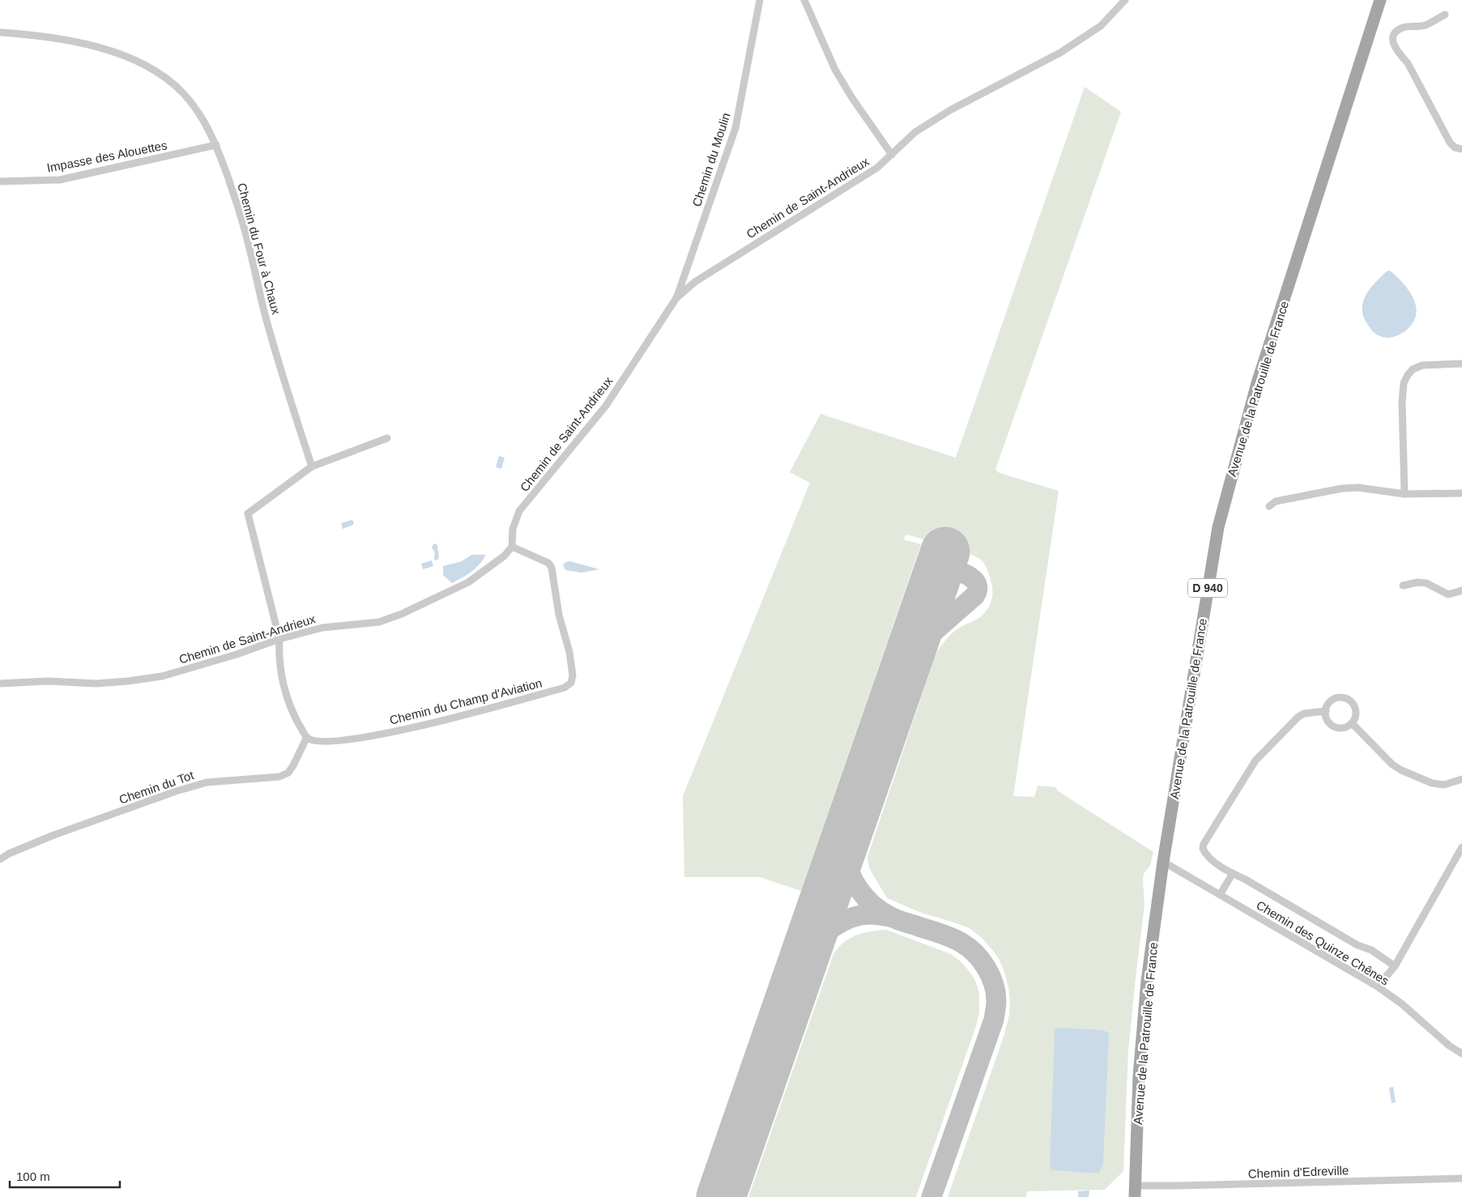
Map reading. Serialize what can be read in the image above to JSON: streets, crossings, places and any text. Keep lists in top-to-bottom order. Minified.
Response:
{"streets":{"main road":["Avenue de la Patrouille de France","D 940"],"street":["Impasse des Alouettes","Chemin du Moulin","Chemin de Saint-Andrieux","Chemin du Four à Chaux","Chemin du Champ d'Aviation","Chemin du Tot","Chemin des Quinze Chênes","Chemin d'Edreville"]},"crossings":[["Impasse des Alouettes","Chemin du Four à Chaux"],["Chemin du Moulin","Chemin de Saint-Andrieux"],["Chemin de Saint-Andrieux","Chemin du Champ d'Aviation"],["Avenue de la Patrouille de France","Chemin des Quinze Chênes"],["Avenue de la Patrouille de France","Chemin d'Edreville"],["Chemin du Champ d'Aviation","Chemin du Tot"]],"scale_bar":"100 m"}
